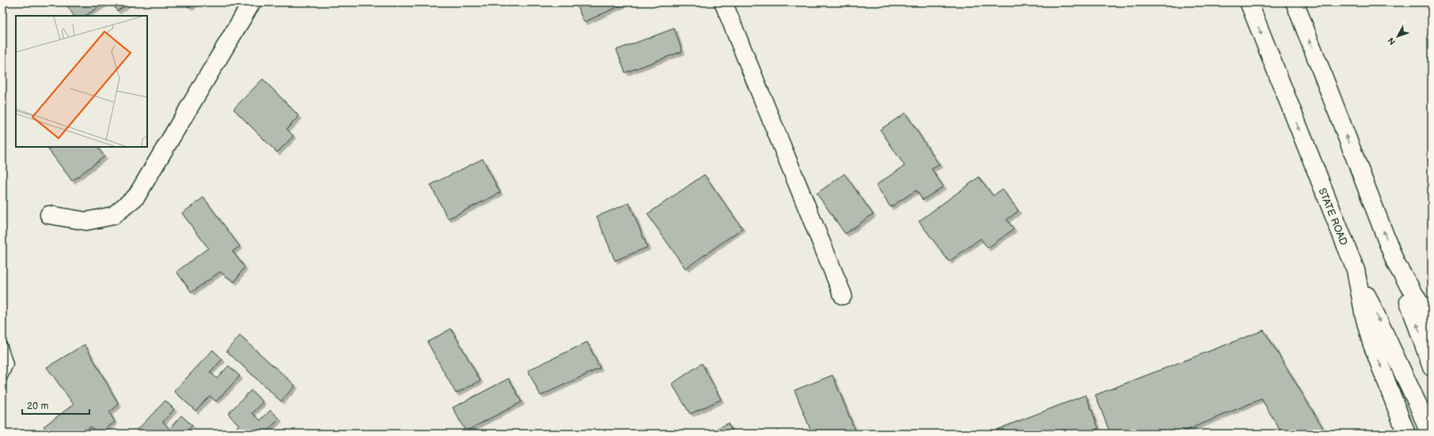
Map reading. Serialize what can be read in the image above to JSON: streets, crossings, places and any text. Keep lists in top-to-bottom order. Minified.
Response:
{"streets":{"main road":["STATE ROAD"]},"scale_bar":"20 m","north":"bottom left"}
